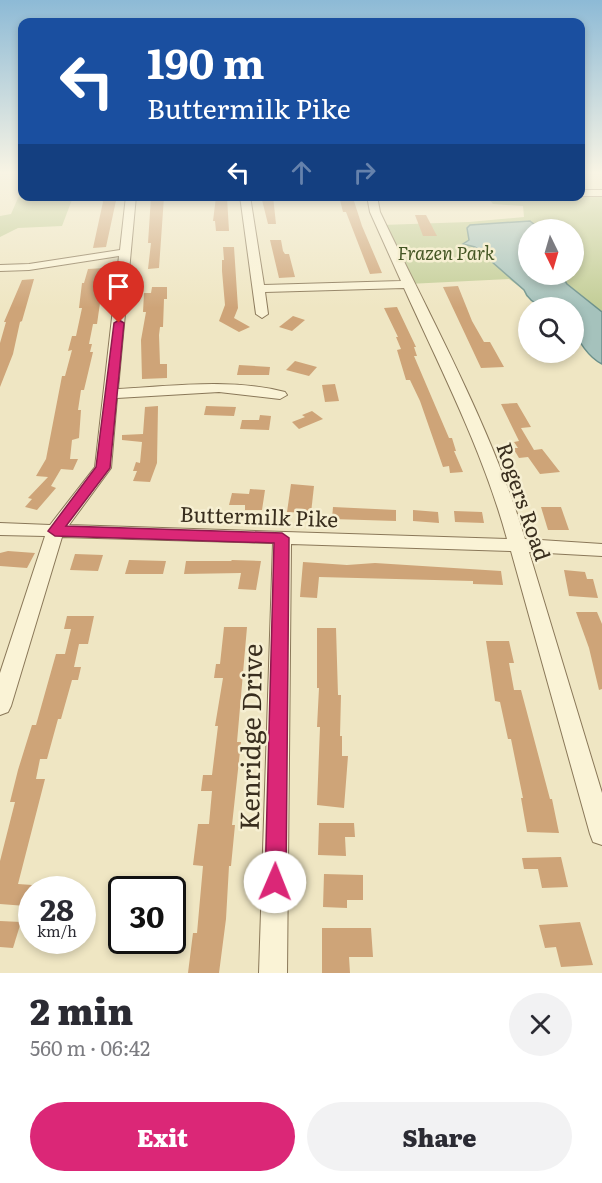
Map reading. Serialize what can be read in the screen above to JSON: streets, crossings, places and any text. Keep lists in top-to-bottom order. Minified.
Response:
{"streets":{"street":["Rogers Road","Buttermilk Pike","Kenridge Drive"]},"crossings":[["Rogers Road","Buttermilk Pike"],["Buttermilk Pike","Kenridge Drive"]],"parks":["Frazen Park"],"north":"bottom","page":{"turn":["190 m","Buttermilk Pike"],"speed":"28 km/h","limit":"30","heading":["2 min","560 m · 06:42"],"buttons":["Exit","Share"]}}
